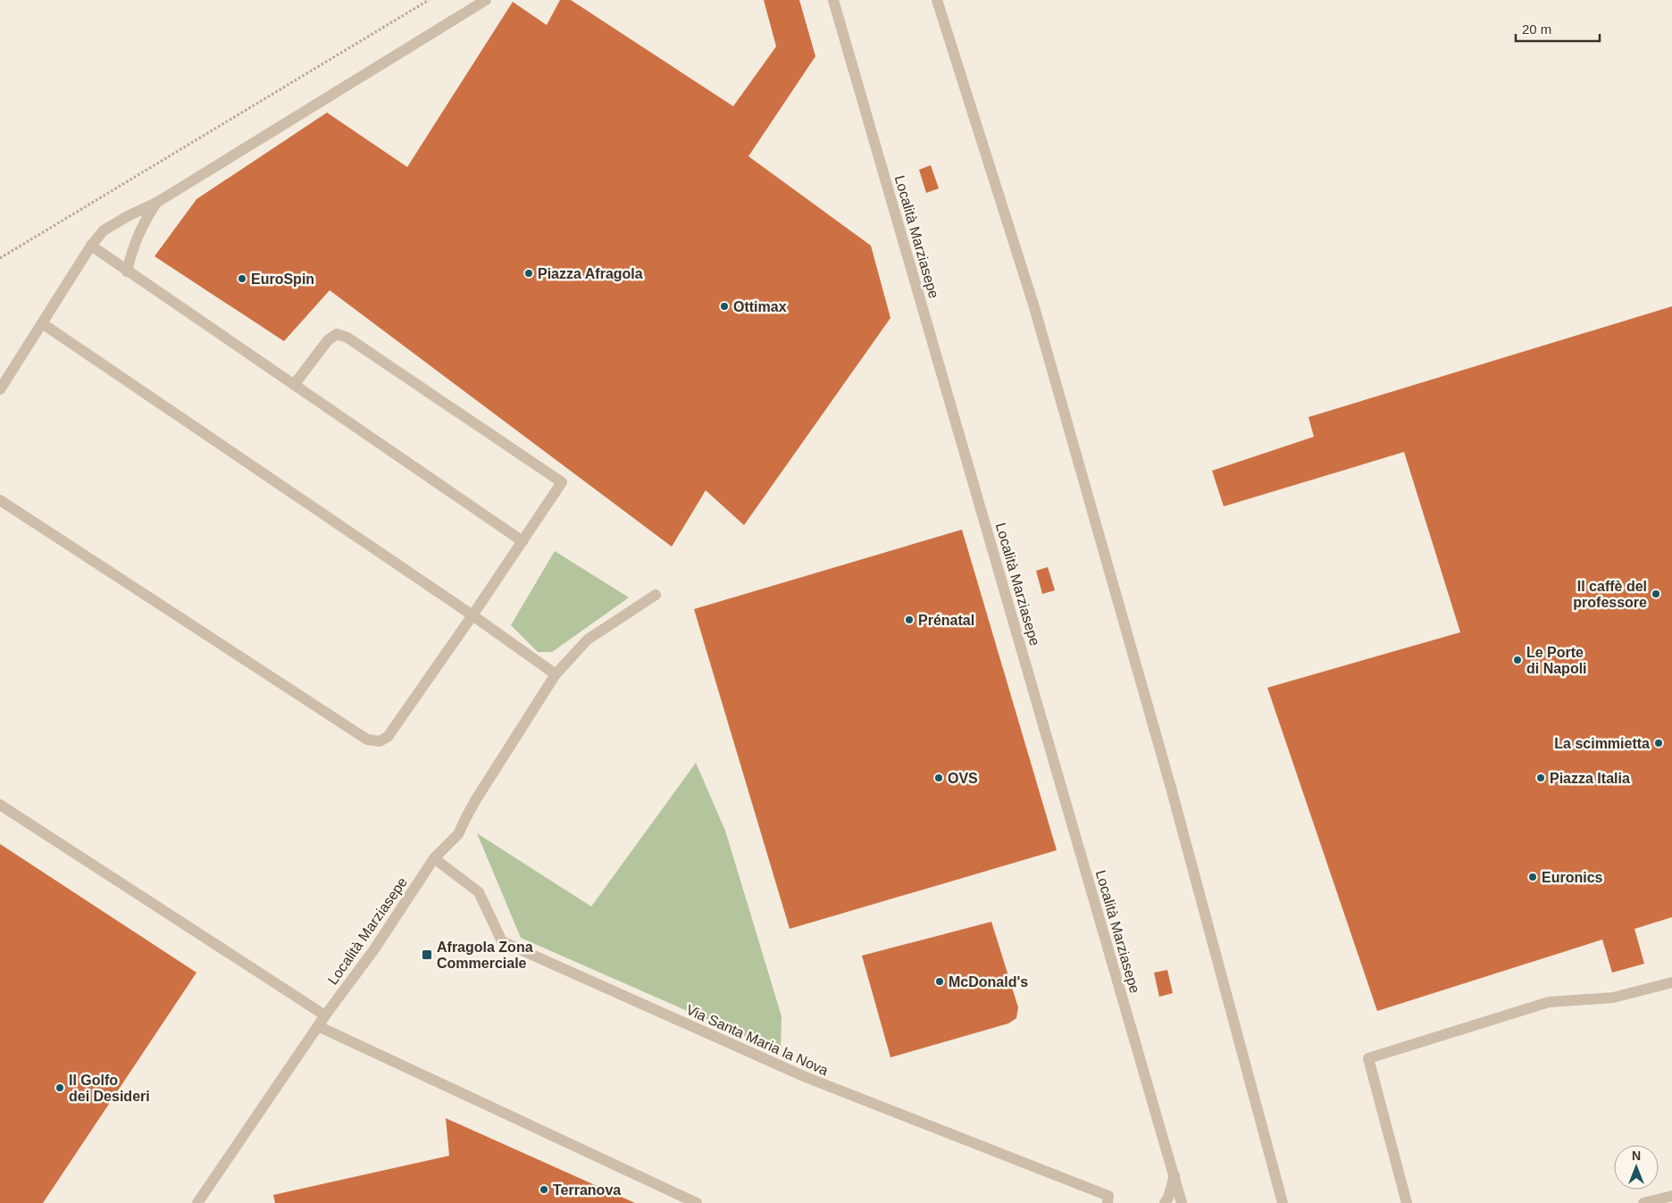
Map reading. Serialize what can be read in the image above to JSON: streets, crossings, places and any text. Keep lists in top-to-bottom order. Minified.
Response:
{"streets":{"street":["Località Marziasepe","Via Santa Maria la Nova"]},"crossings":[["Località Marziasepe","Via Santa Maria la Nova"]],"places":{"other":["Piazza Afragola","EuroSpin","Ottimax","Il caffè del professore","Prénatal","Le Porte di Napoli","La scimmietta","OVS","Piazza Italia","Euronics","McDonald's","Il Golfo dei Desideri","Terranova"],"transit":["Afragola Zona Commerciale"]},"scale_bar":"20 m","north":"top"}
